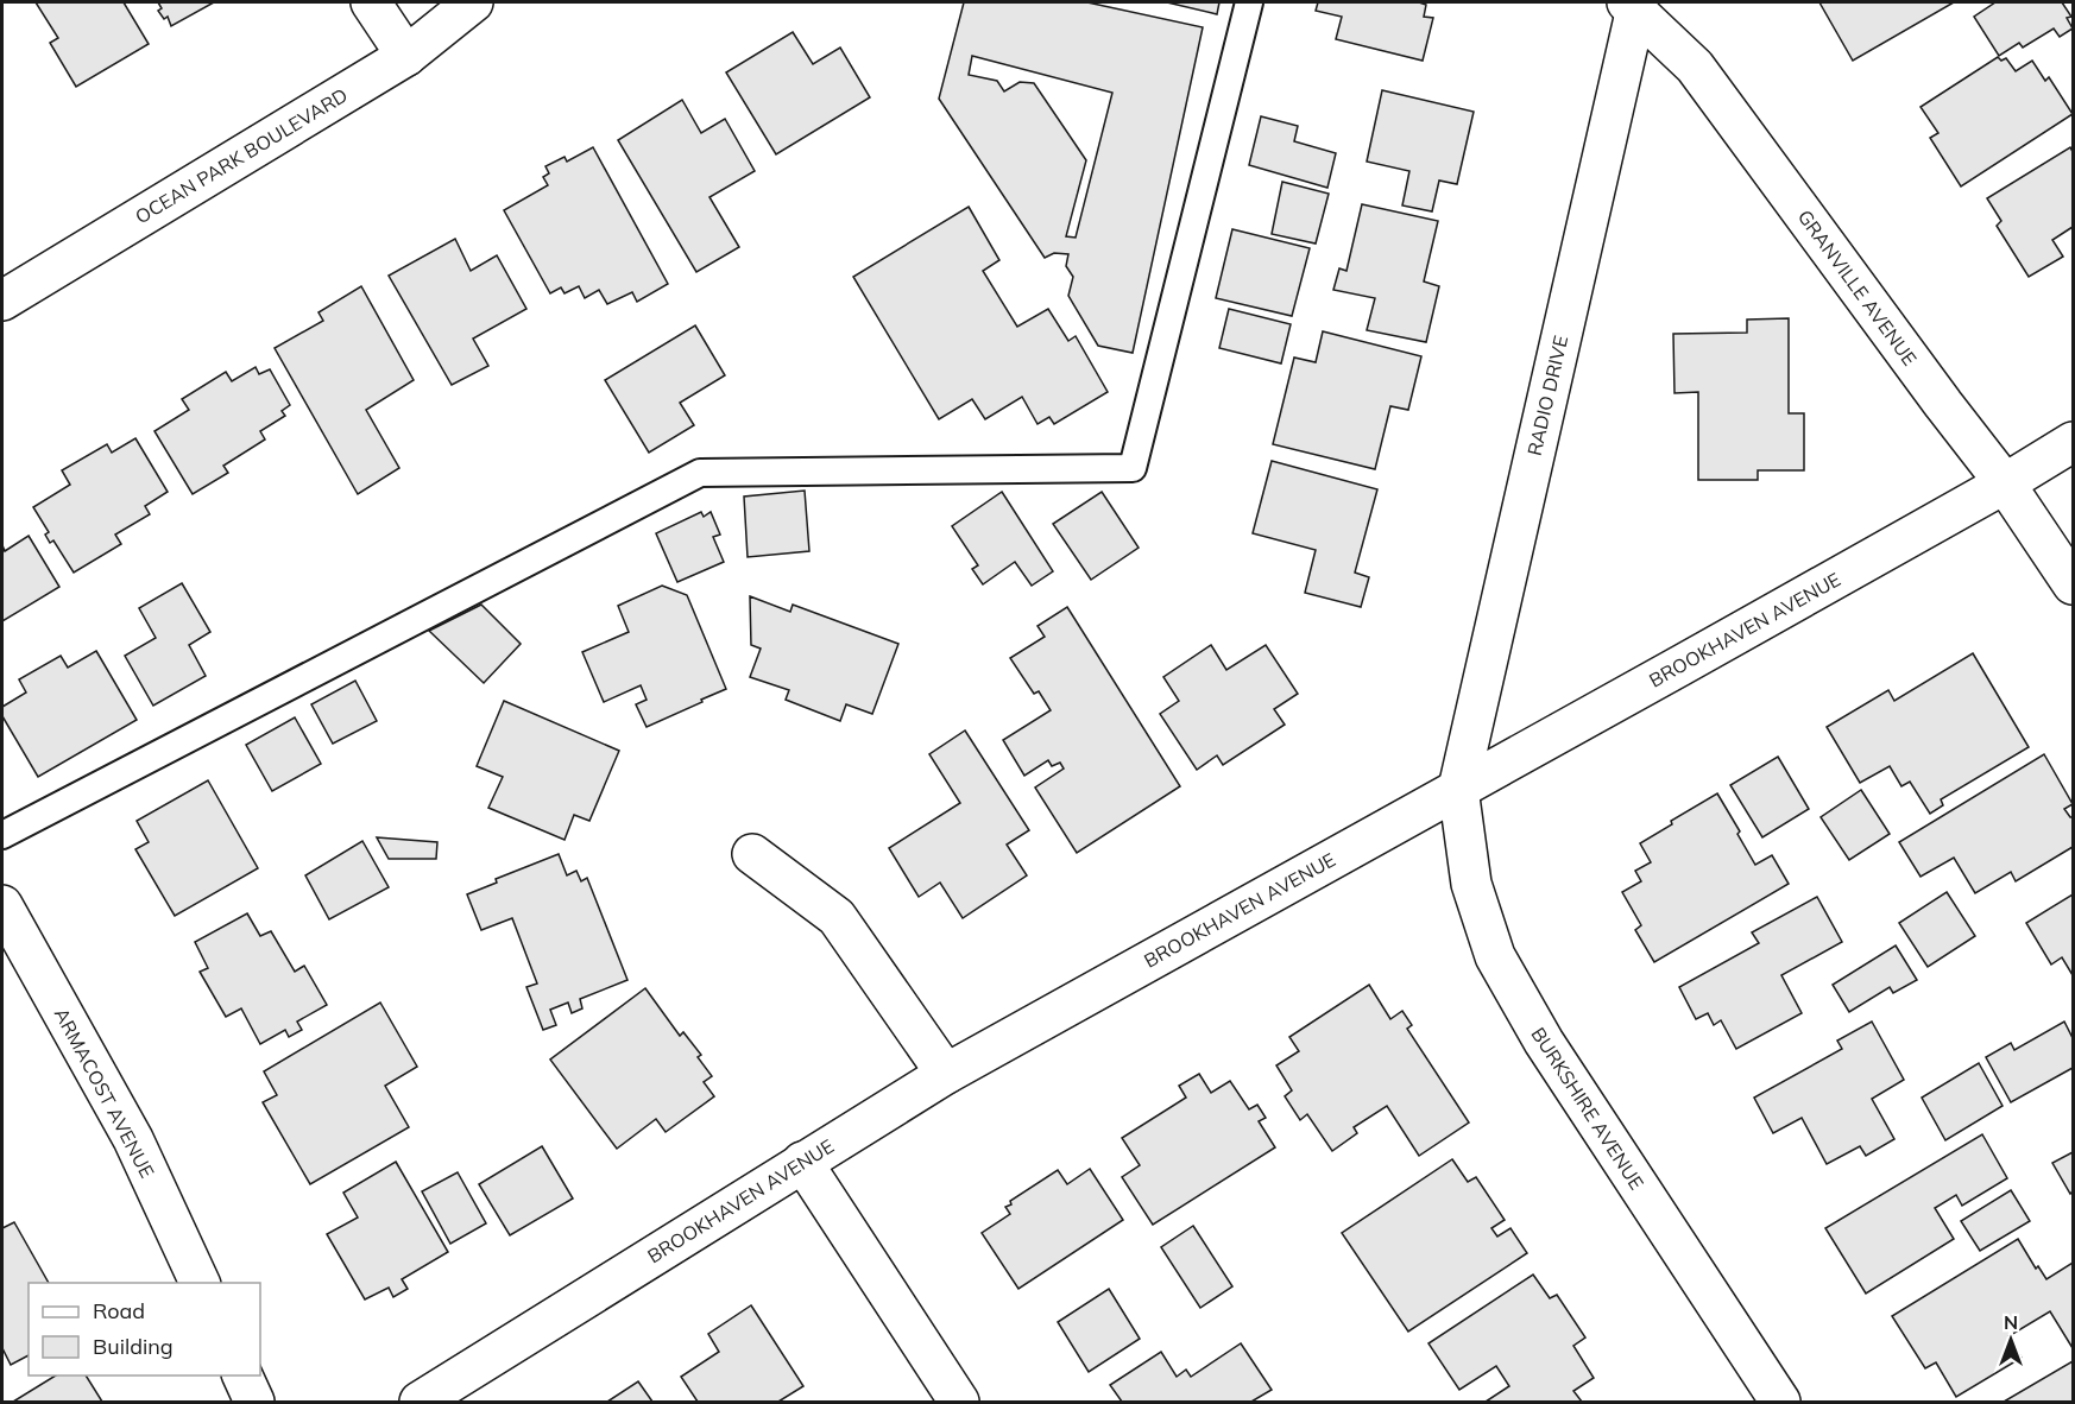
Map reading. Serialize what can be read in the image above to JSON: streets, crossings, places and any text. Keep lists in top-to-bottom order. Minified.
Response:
{"streets":{"street":["OCEAN PARK BOULEVARD","GRANVILLE AVENUE","RADIO DRIVE","BROOKHAVEN AVENUE","ARMACOST AVENUE","BURKSHIRE AVENUE"]},"crossings":[["GRANVILLE AVENUE","RADIO DRIVE"],["GRANVILLE AVENUE","BROOKHAVEN AVENUE"],["RADIO DRIVE","BROOKHAVEN AVENUE"],["RADIO DRIVE","BURKSHIRE AVENUE"],["BROOKHAVEN AVENUE","BURKSHIRE AVENUE"]],"legend":["Road","Building"],"north":"top"}
